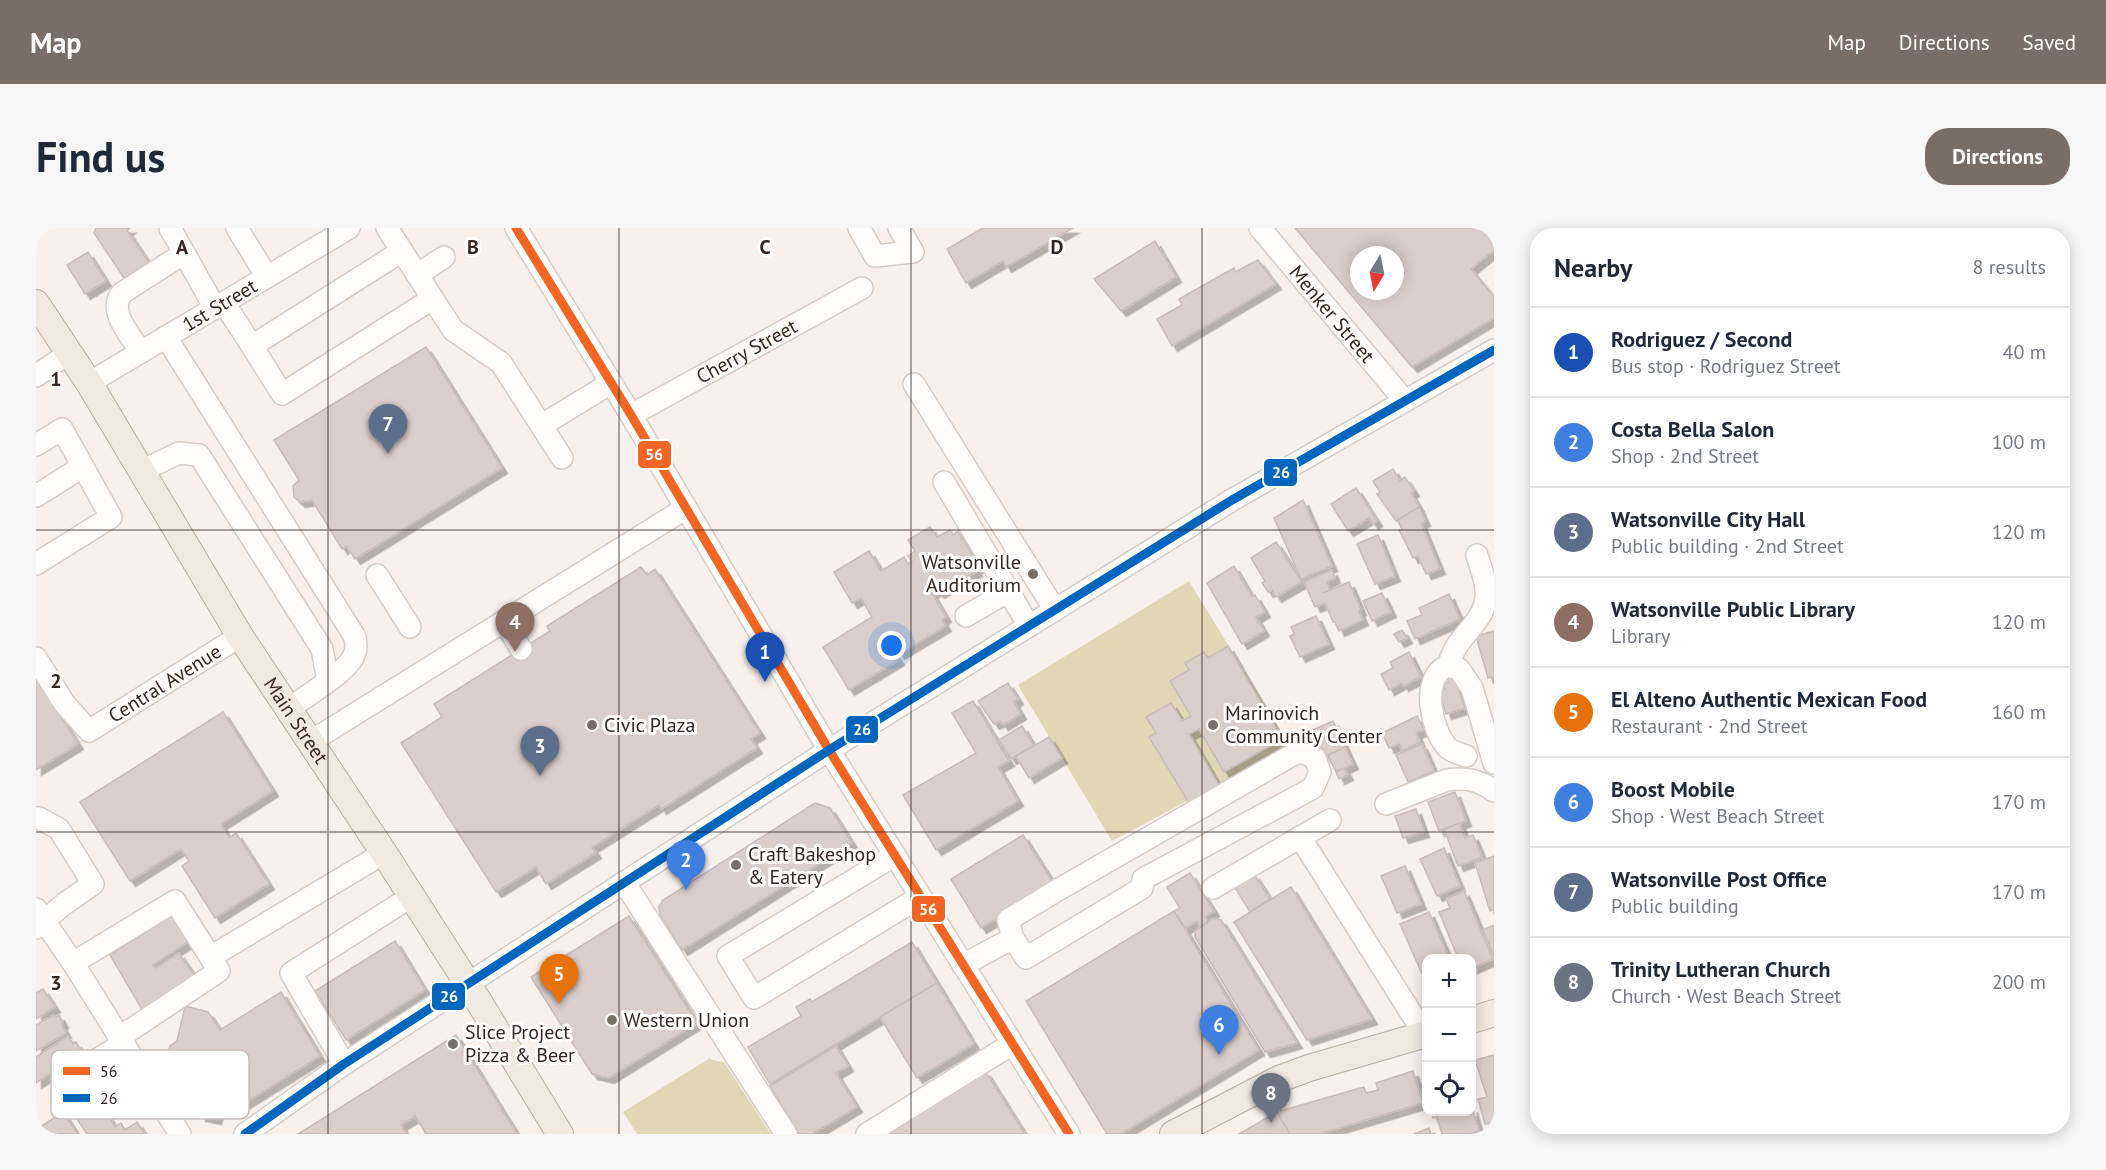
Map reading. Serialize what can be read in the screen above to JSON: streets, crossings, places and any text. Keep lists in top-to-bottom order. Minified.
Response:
{"streets":{"main road":["Main Street"],"street":["1st Street","Menker Street","Cherry Street","Central Avenue"]},"crossings":[["1st Street","Main Street"],["Central Avenue","Main Street"]],"places":["Watsonville Auditorium","Civic Plaza","Marinovich Community Center","Craft Bakeshop & Eatery","Western Union","Slice Project Pizza & Beer"],"lines":["transit line 56","transit line 26"],"legend":["56","26"],"north":"bottom","page":{"header":"Map","nav":["Map","Directions","Saved"],"buttons":"Directions","title":"Find us","heading":["Nearby","8 results"],"list":[{"mark":"1","name":"Rodriguez / Second","note":"Bus stop · Rodriguez Street","value":"40 m"},{"mark":"2","name":"Costa Bella Salon","note":"Shop · 2nd Street","value":"100 m"},{"mark":"3","name":"Watsonville City Hall","note":"Public building · 2nd Street","value":"120 m"},{"mark":"4","name":"Watsonville Public Library","note":"Library","value":"120 m"},{"mark":"5","name":"El Alteno Authentic Mexican Food","note":"Restaurant · 2nd Street","value":"160 m"},{"mark":"6","name":"Boost Mobile","note":"Shop · West Beach Street","value":"170 m"},{"mark":"7","name":"Watsonville Post Office","note":"Public building","value":"170 m"},{"mark":"8","name":"Trinity Lutheran Church","note":"Church · West Beach Street","value":"200 m"}],"pins":["7","4","1","3","2","5","6","8"],"map_buttons":["+","−"]},"grid":{"columns":["A","B","C","D"],"rows":["1","2","3"]}}
